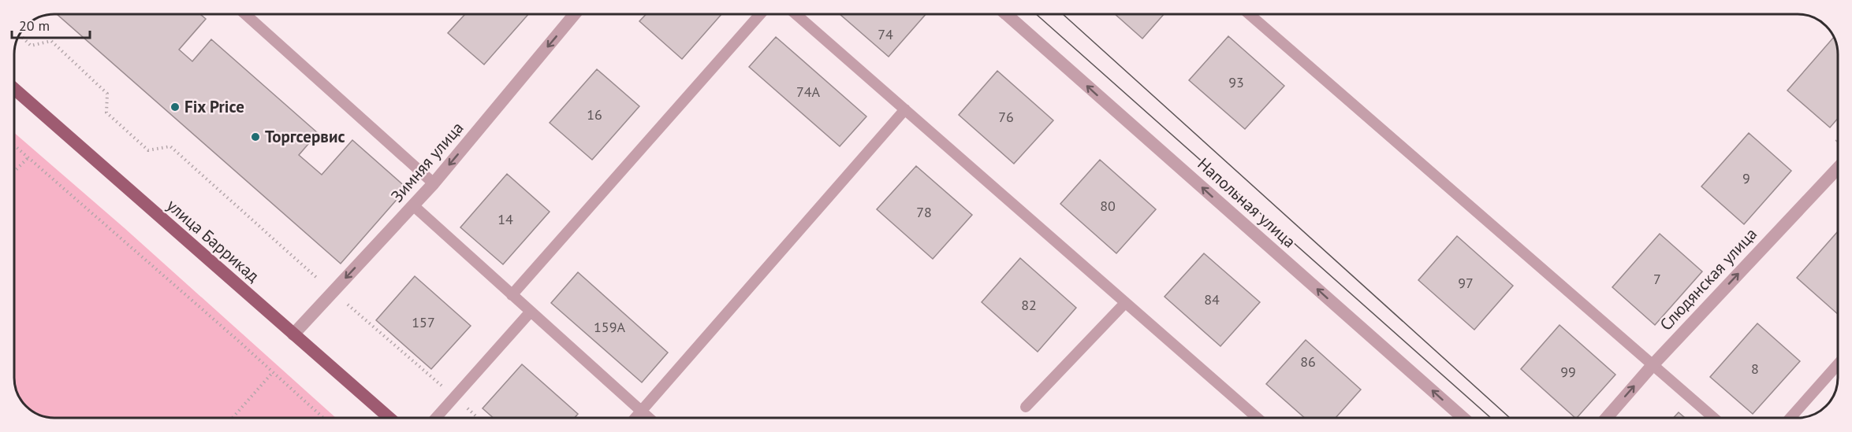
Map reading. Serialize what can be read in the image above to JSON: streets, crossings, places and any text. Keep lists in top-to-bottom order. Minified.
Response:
{"streets":{"main road":["улица Баррикад"],"street":["Зимняя улица","Напольная улица","Слюдянская улица"]},"crossings":[["Зимняя улица","улица Баррикад"]],"one_way":["Зимняя улица","Напольная улица","Слюдянская улица"],"places":["Fix Price","Торгсервис"],"house_numbers":["74","93","74А","16","76","9","80","78","14","7","97","84","82","157","159А","86","8","99"],"scale_bar":"20 m"}
